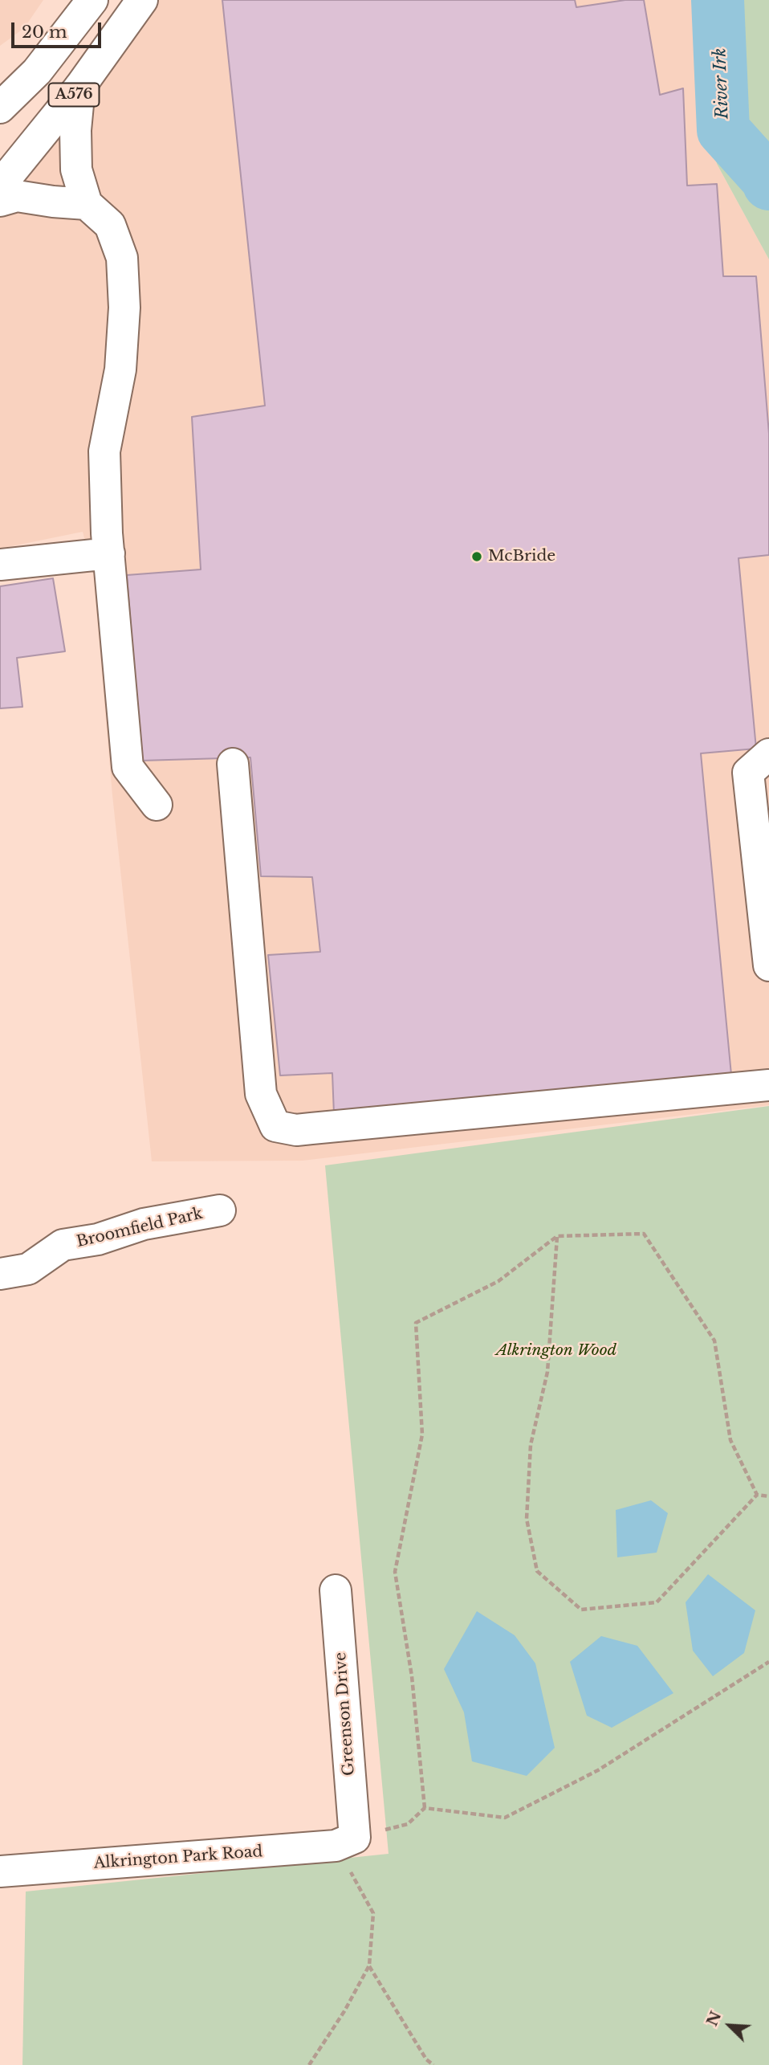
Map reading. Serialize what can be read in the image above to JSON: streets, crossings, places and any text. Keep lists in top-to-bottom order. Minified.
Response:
{"streets":{"street":["A576","Broomfield Park","Greenson Drive","Alkrington Park Road"]},"crossings":[["Greenson Drive","Alkrington Park Road"]],"water":["River Irk"],"parks":["Alkrington Wood"],"places":["McBride"],"scale_bar":"20 m","north":"top left"}
